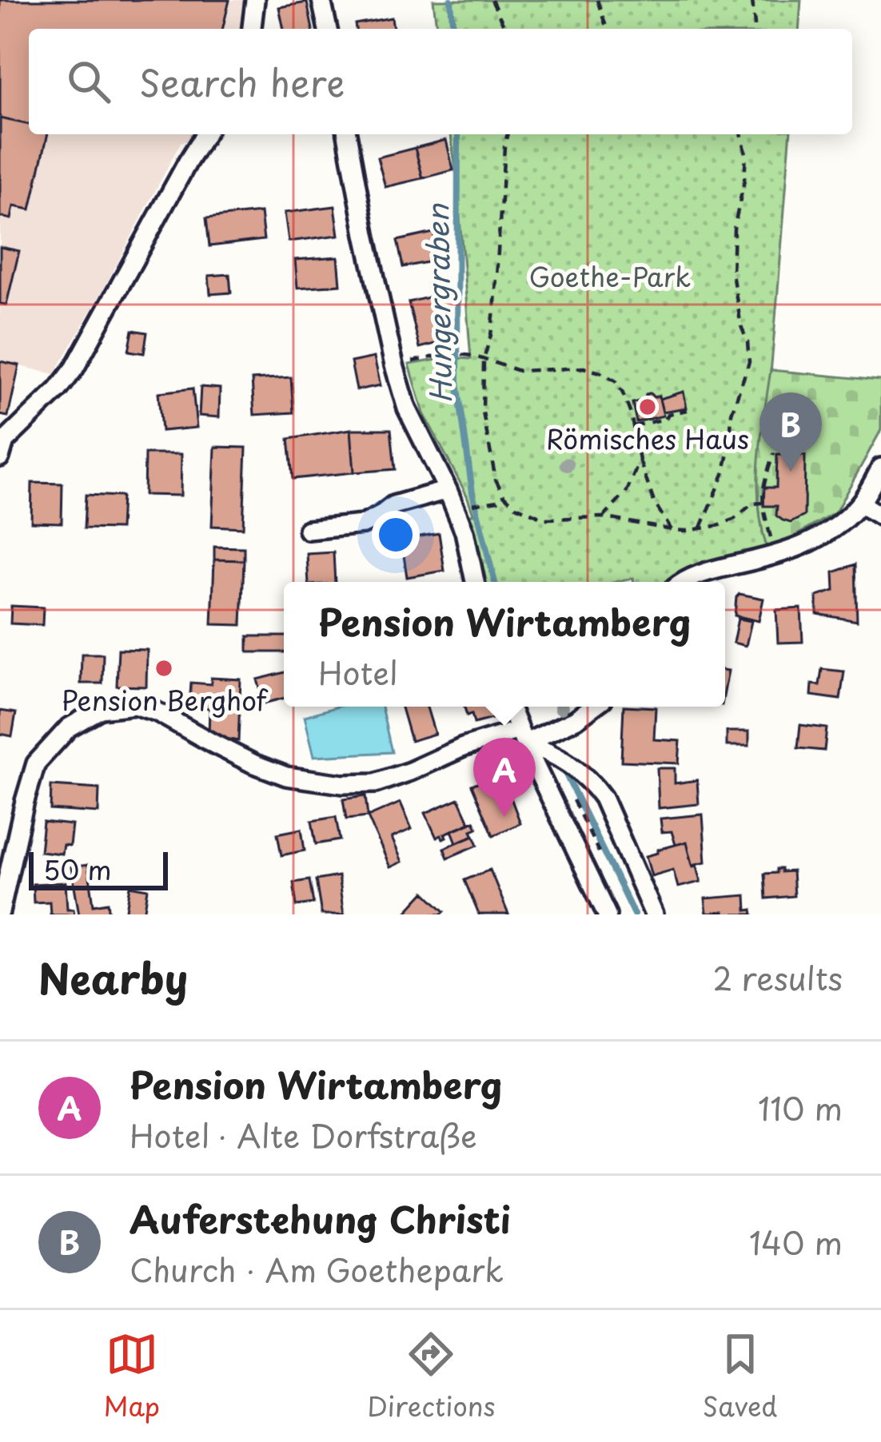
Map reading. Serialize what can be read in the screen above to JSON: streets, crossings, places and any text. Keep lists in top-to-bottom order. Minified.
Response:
{"water":["Hungergraben"],"parks":["Goethe-Park"],"places":["Römisches Haus","Pension Berghof"],"scale_bar":"50 m","page":{"search":"Search here","pins":["B","A"],"popup":["Pension Wirtamberg","Hotel"],"scale":"50 m","heading":["Nearby","2 results"],"list":[{"mark":"A","name":"Pension Wirtamberg","note":"Hotel · Alte Dorfstraße","value":"110 m"},{"mark":"B","name":"Auferstehung Christi","note":"Church · Am Goethepark","value":"140 m"}],"nav":["Map","Directions","Saved"]}}
